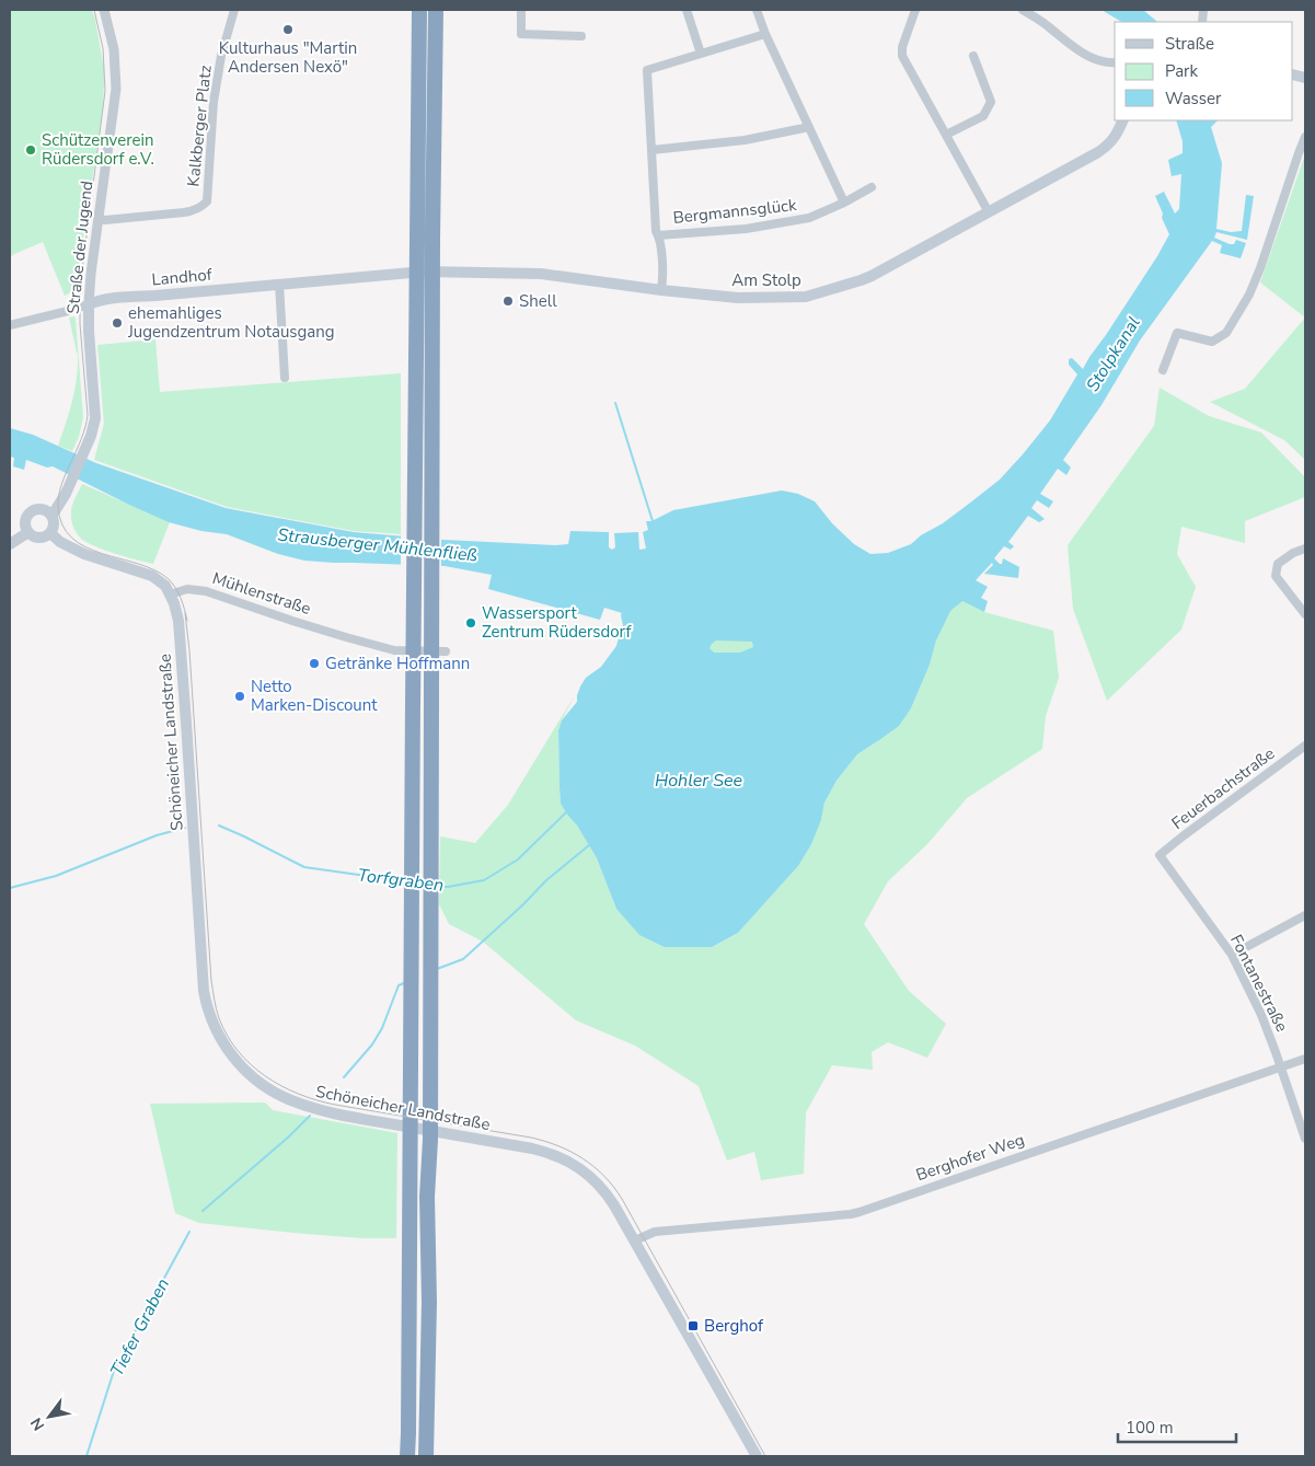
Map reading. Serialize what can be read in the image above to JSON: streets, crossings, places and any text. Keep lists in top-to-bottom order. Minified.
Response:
{"streets":{"main road":["Straße der Jugend","Landhof","Am Stolp","Schöneicher Landstraße"],"street":["Kalkberger Platz","Bergmannsglück","Mühlenstraße","Feuerbachstraße","Fontanestraße","Berghofer Weg"]},"crossings":[["Kalkberger Platz","Straße der Jugend"],["Bergmannsglück","Am Stolp"],["Straße der Jugend","Landhof"],["Landhof","Am Stolp"],["Mühlenstraße","Schöneicher Landstraße"],["Schöneicher Landstraße","Berghofer Weg"],["Feuerbachstraße","Fontanestraße"],["Fontanestraße","Berghofer Weg"]],"water":["Stolpkanal","Strausberger Mühlenfließ","Hohler See","Torfgraben","Tiefer Graben"],"places":{"other":["Kulturhaus \"Martin Andersen Nexö\"","Schützenverein Rüdersdorf e.V.","Shell","ehemahliges Jugendzentrum Notausgang","Wassersport Zentrum Rüdersdorf","Getränke Hoffmann","Netto Marken-Discount"],"transit":["Berghof"]},"legend":["Straße","Park","Wasser"],"scale_bar":"100 m","north":"bottom left"}
